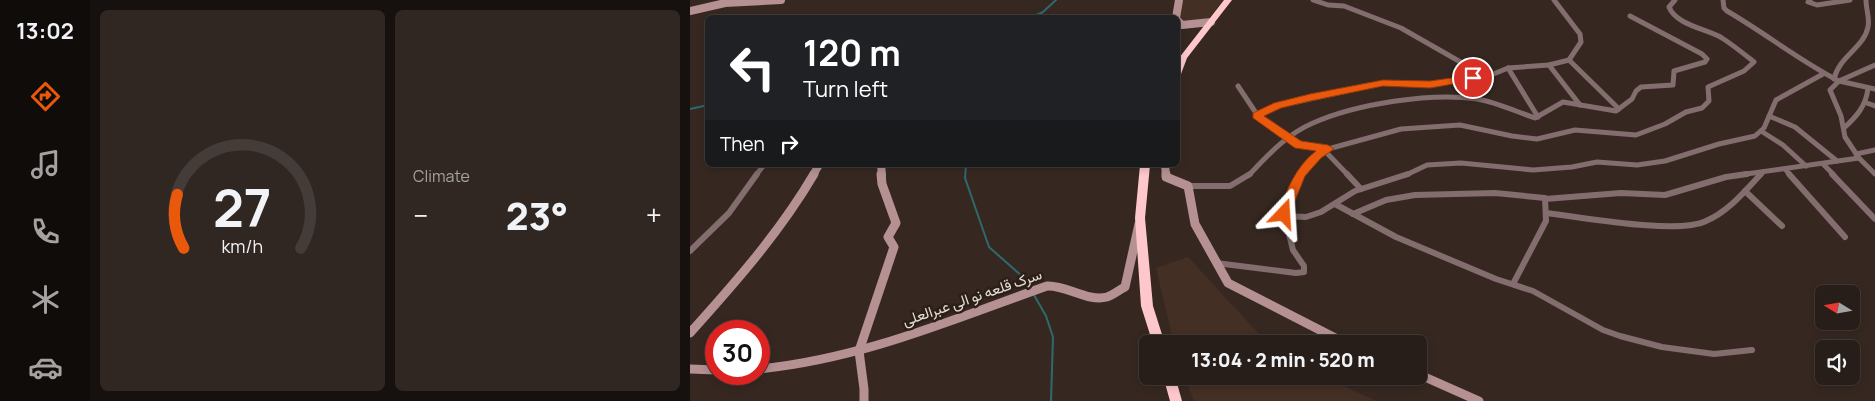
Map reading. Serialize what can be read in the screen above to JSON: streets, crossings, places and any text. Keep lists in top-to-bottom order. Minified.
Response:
{"streets":{"street":["سرک قلعه نو الی عبرالعلی"]},"north":"left","page":{"tabs":"13:02","tile":"Climate","turn":["120 m","Turn left"],"then":"Then","heat":["−","23°","+"],"limit":"30","trip":"13:04 · 2 min · 520 m","gauge":["27","km/h"]}}
